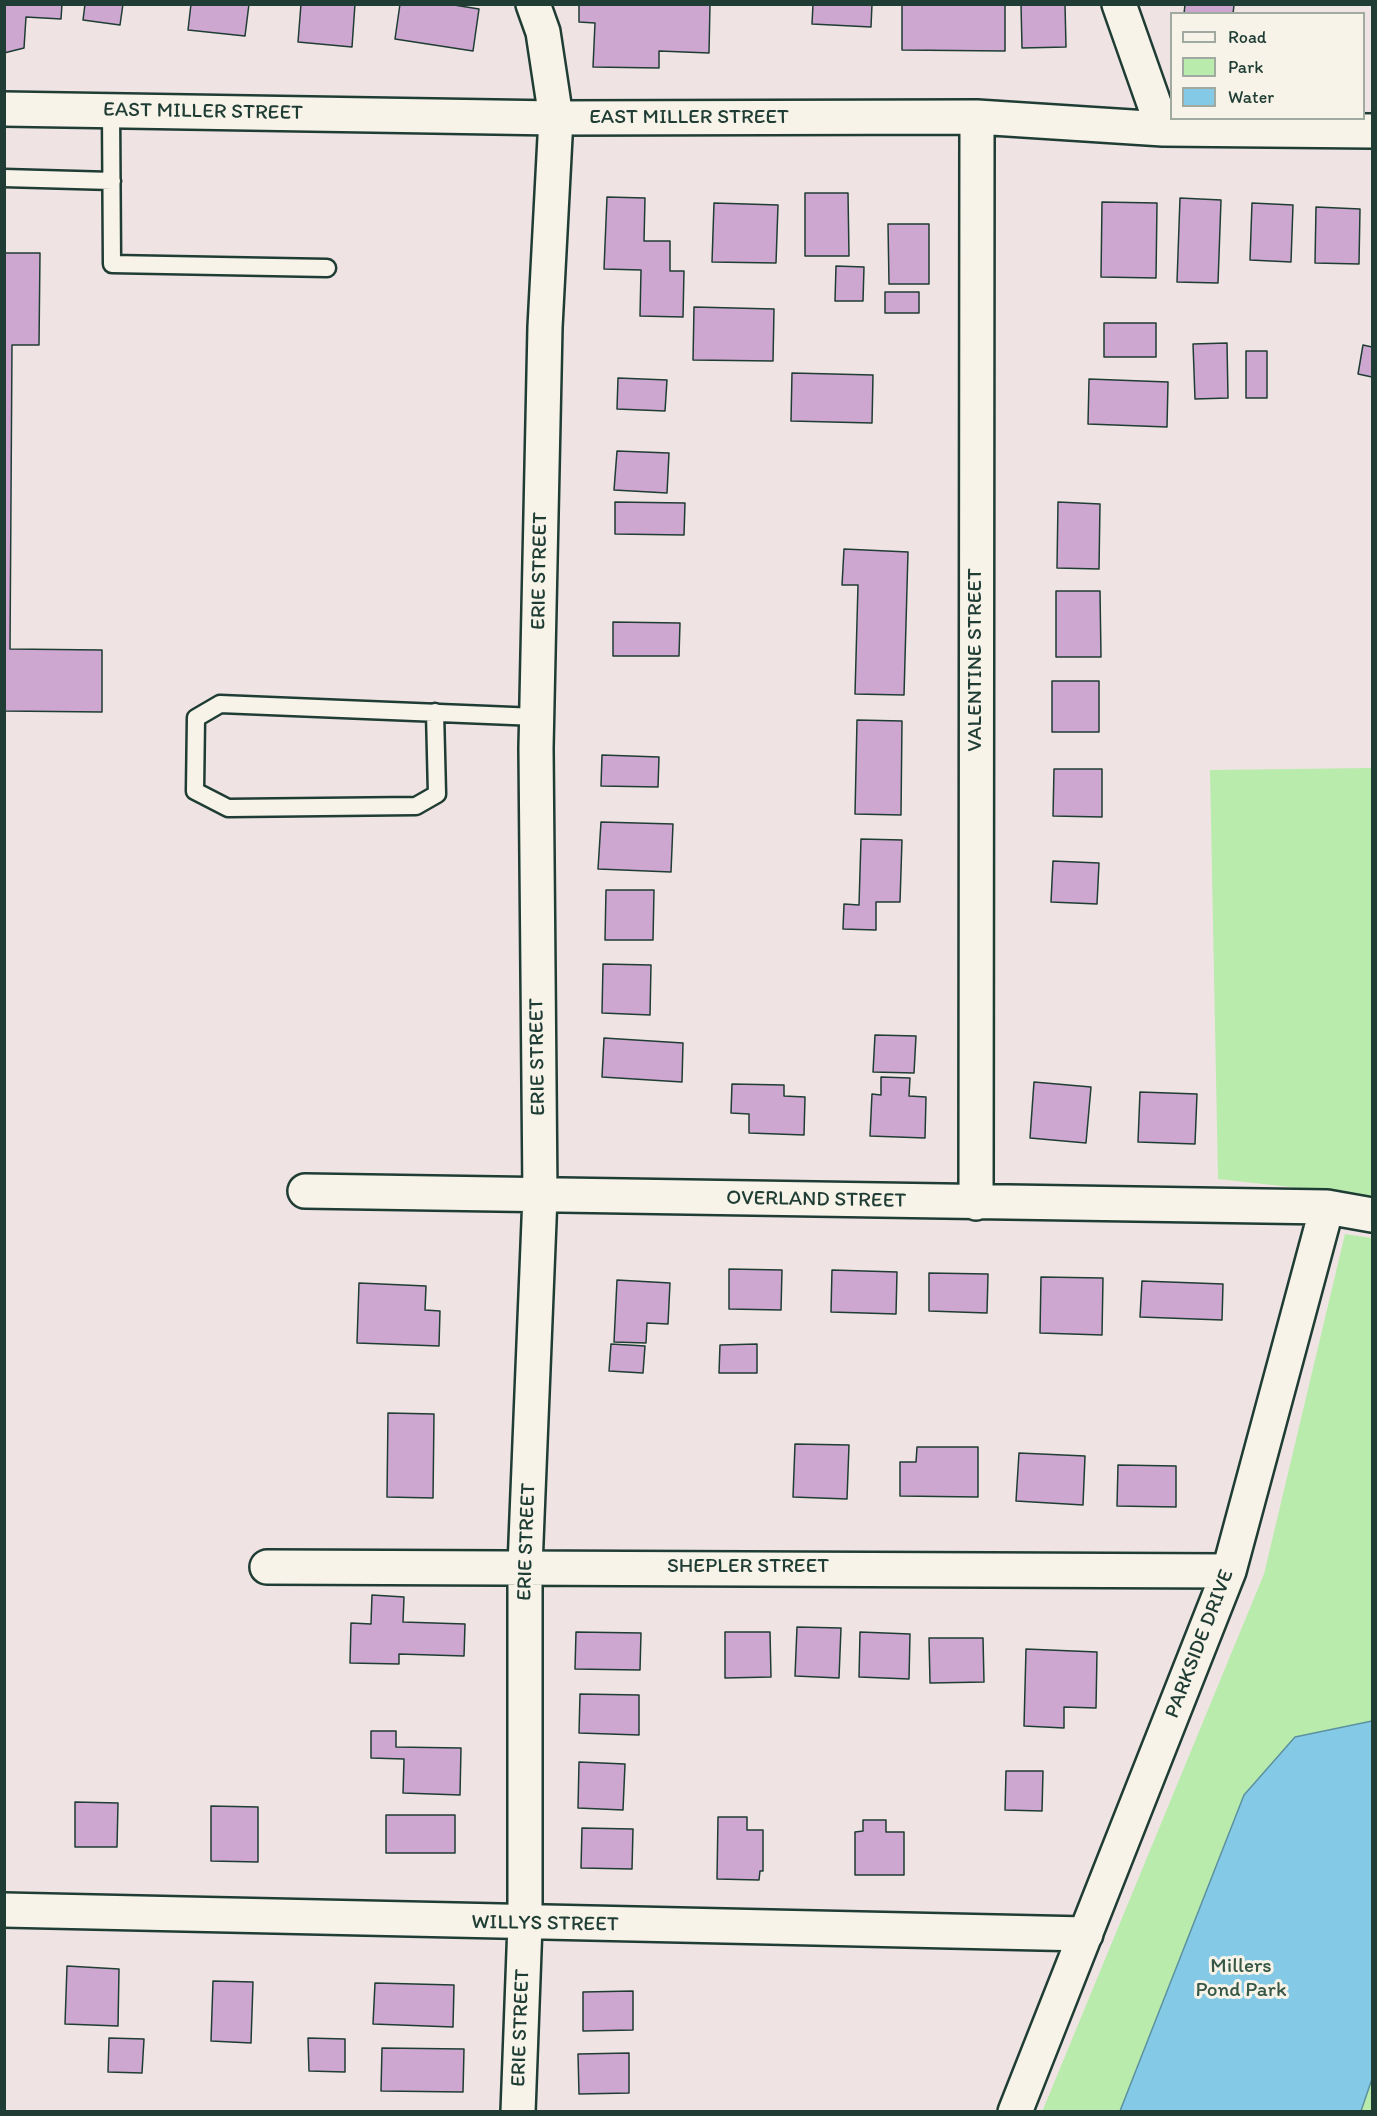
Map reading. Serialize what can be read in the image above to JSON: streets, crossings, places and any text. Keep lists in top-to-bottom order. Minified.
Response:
{"streets":{"street":["EAST MILLER STREET","ERIE STREET","VALENTINE STREET","OVERLAND STREET","SHEPLER STREET","PARKSIDE DRIVE","WILLYS STREET"]},"crossings":[["EAST MILLER STREET","ERIE STREET"],["EAST MILLER STREET","VALENTINE STREET"],["ERIE STREET","OVERLAND STREET"],["ERIE STREET","SHEPLER STREET"],["ERIE STREET","WILLYS STREET"],["VALENTINE STREET","OVERLAND STREET"],["OVERLAND STREET","PARKSIDE DRIVE"],["SHEPLER STREET","PARKSIDE DRIVE"],["PARKSIDE DRIVE","WILLYS STREET"]],"parks":["Millers Pond Park"],"legend":["Road","Park","Water"]}
